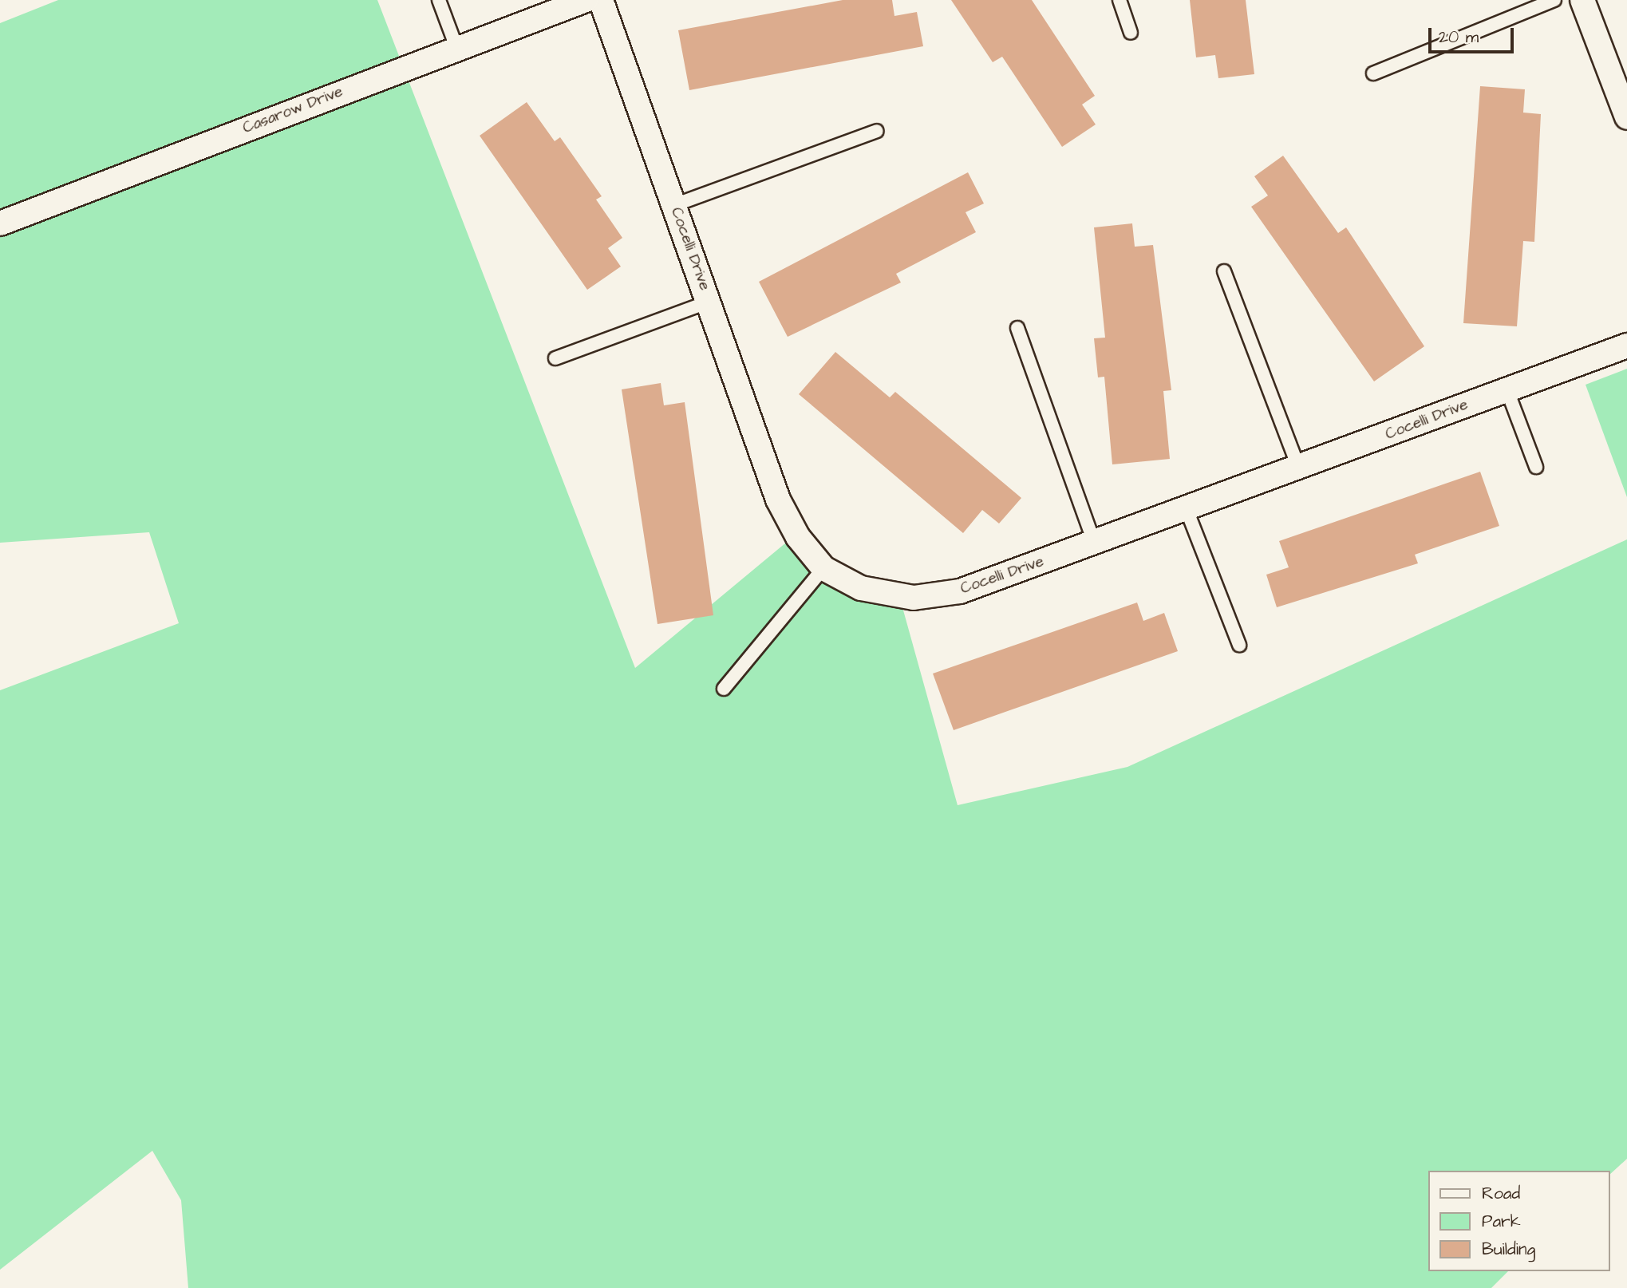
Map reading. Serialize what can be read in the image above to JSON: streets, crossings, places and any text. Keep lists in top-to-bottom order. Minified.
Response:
{"streets":{"street":["Casarow Drive","Cocelli Drive"]},"legend":["Road","Park","Building"],"scale_bar":"20 m"}
